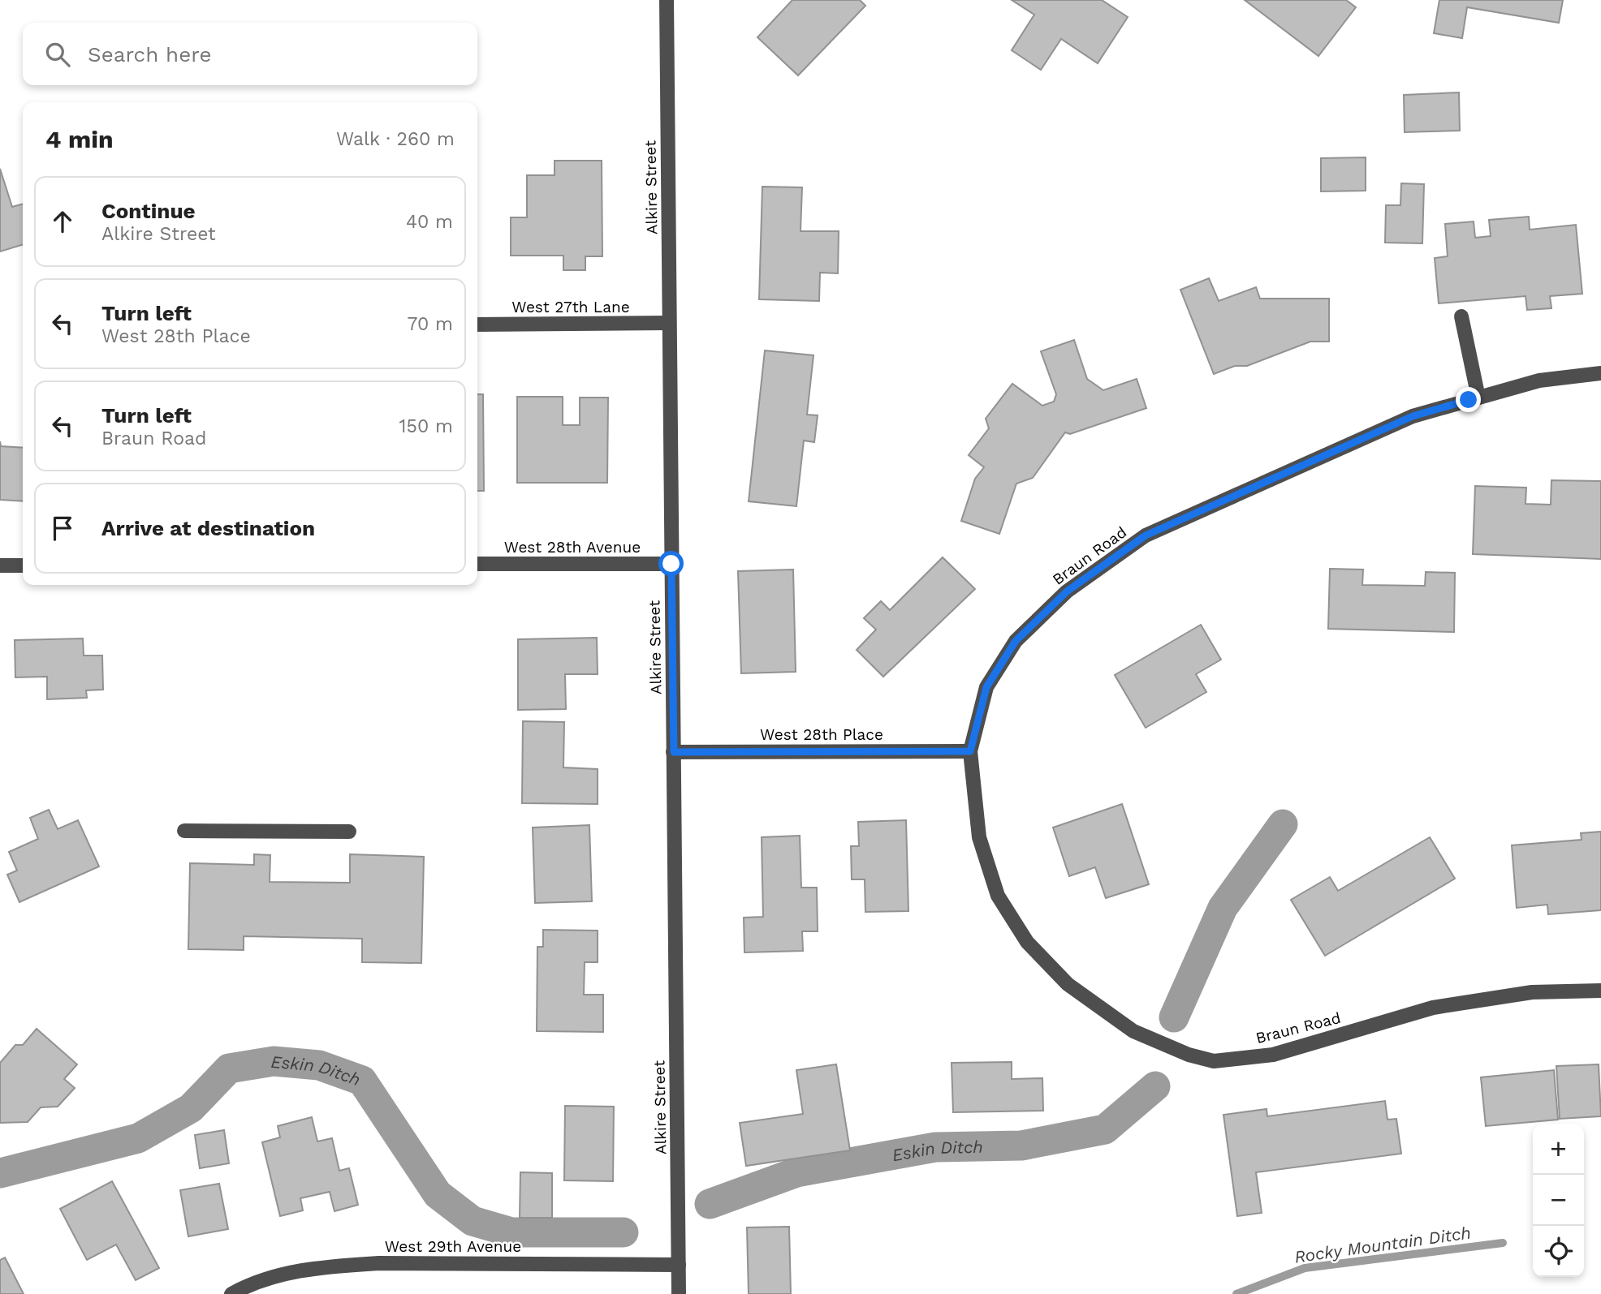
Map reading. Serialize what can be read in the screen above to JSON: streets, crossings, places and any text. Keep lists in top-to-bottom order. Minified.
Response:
{"streets":{"street":["Alkire Street","West 27th Lane","West 28th Avenue","Braun Road","West 28th Place","West 29th Avenue"]},"crossings":[["Alkire Street","West 27th Lane"],["Alkire Street","West 28th Avenue"],["Alkire Street","West 28th Place"],["Alkire Street","West 29th Avenue"],["Braun Road","West 28th Place"]],"water":["Eskin Ditch","Rocky Mountain Ditch"],"page":{"search":"Search here","heading":["4 min","Walk · 260 m"],"list":[["Continue","Alkire Street","40 m"],["Turn left","West 28th Place","70 m"],["Turn left","Braun Road","150 m"],"Arrive at destination"],"map_buttons":["+","−"]}}
